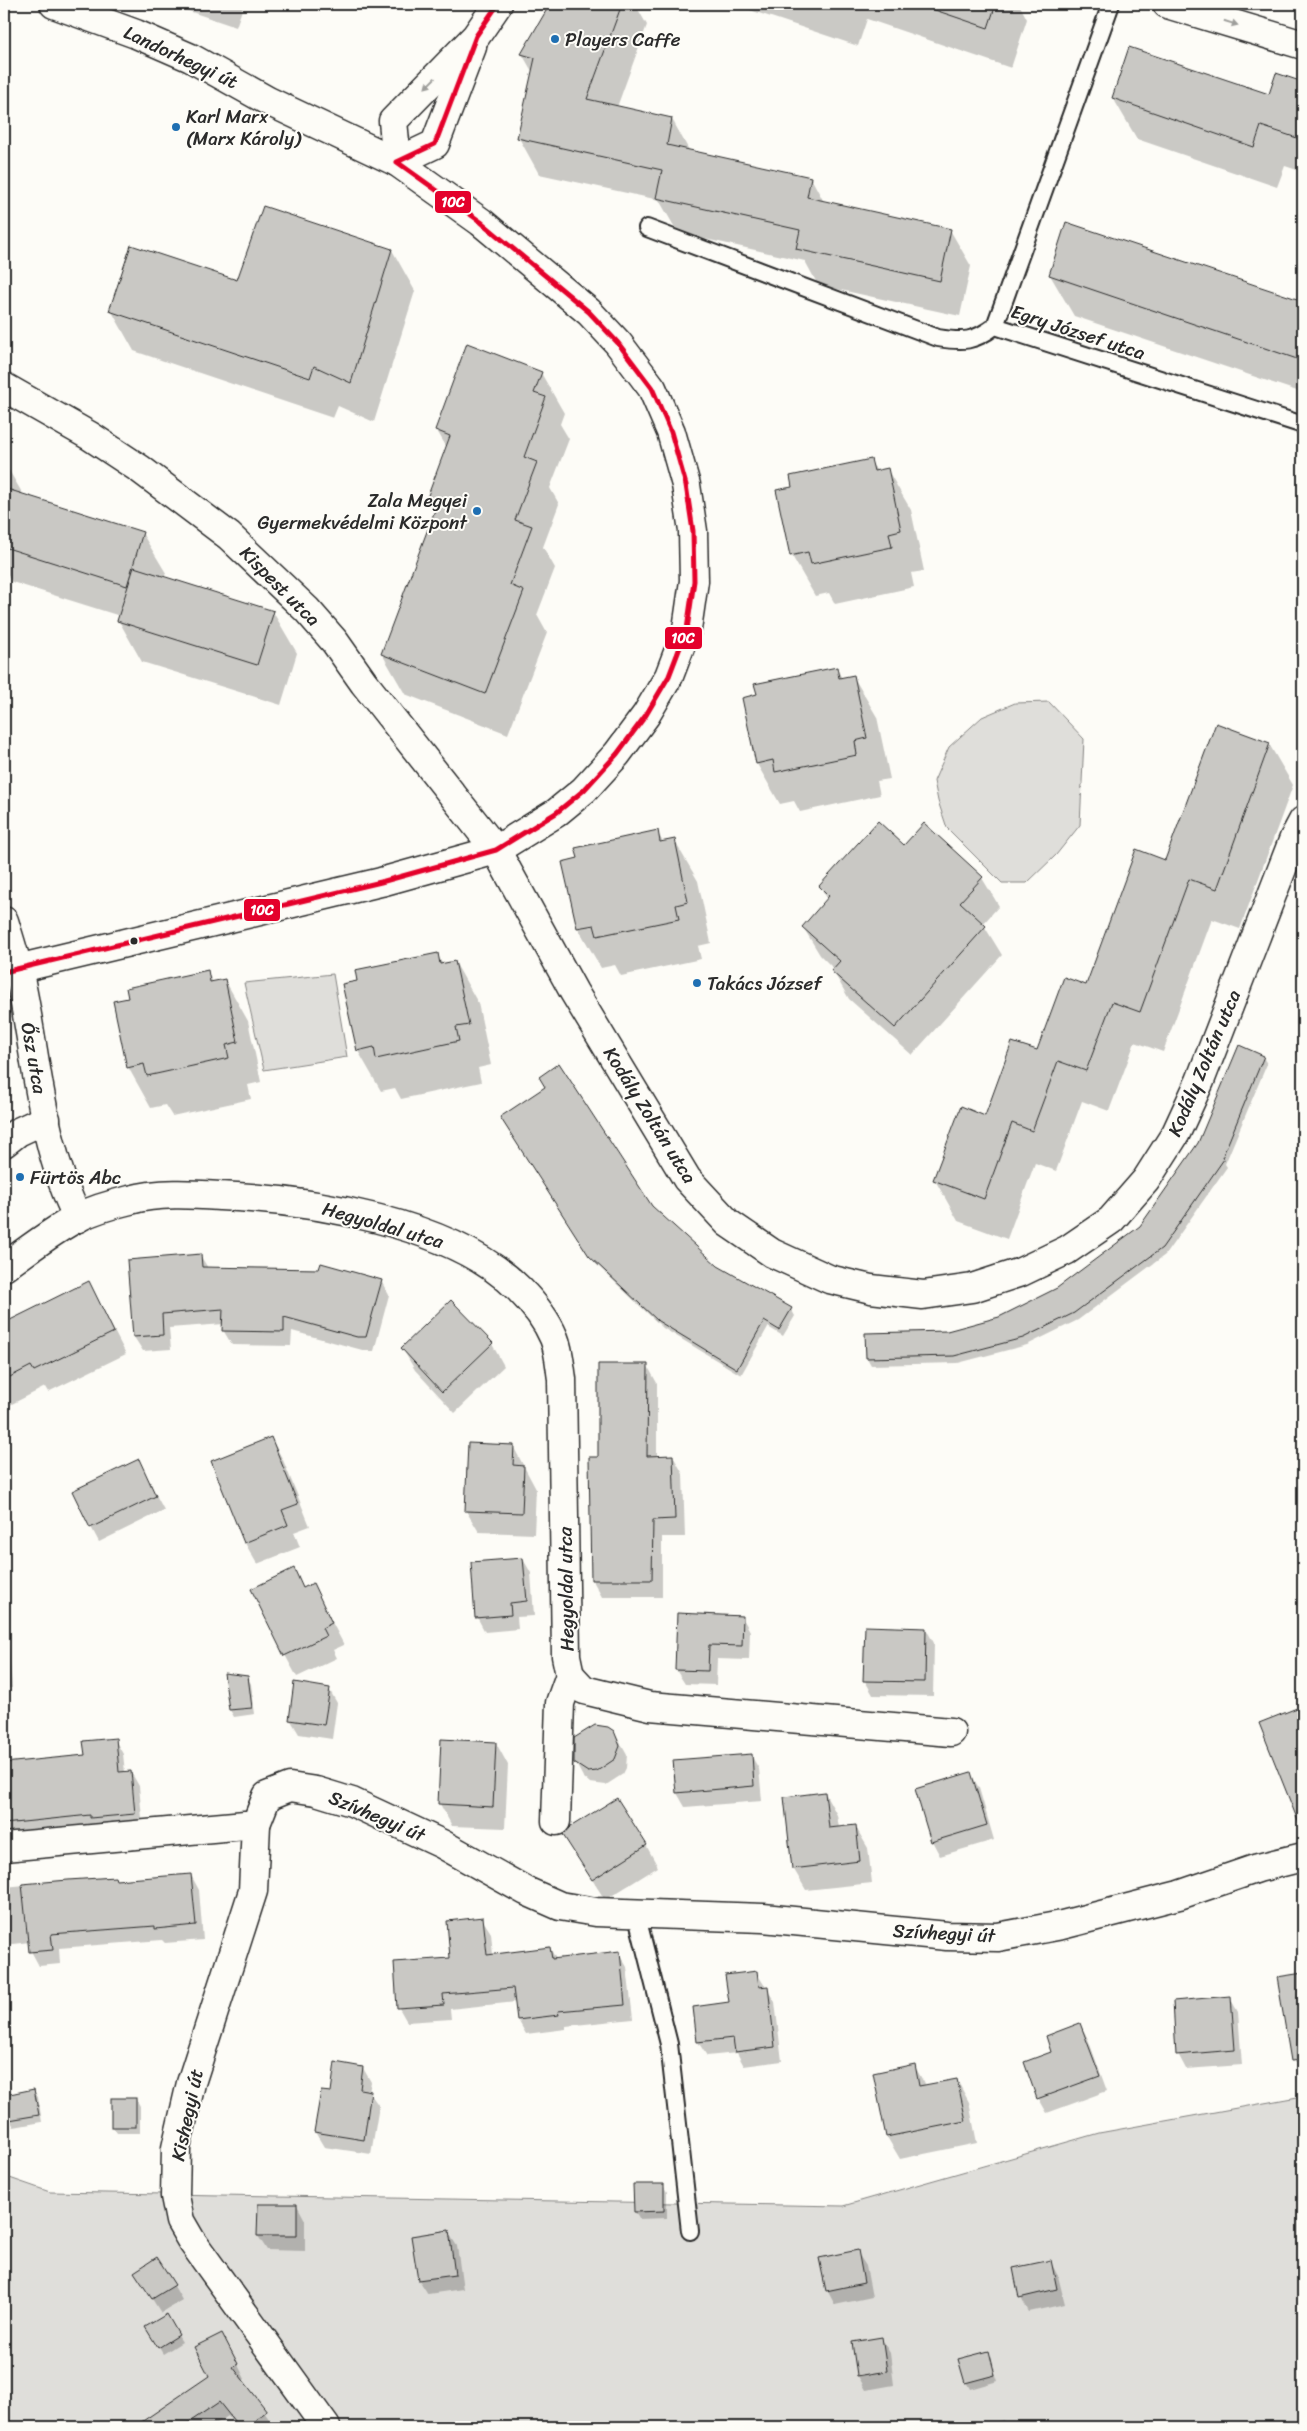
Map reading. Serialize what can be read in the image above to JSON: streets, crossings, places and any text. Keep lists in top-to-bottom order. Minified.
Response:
{"streets":{"street":["Landorhegyi út","Kispest utca","Ősz utca","Kodály Zoltán utca","Hegyoldal utca","Szívhegyi út","Kishegyi út"],"lane":["Egry József utca"]},"crossings":[["Landorhegyi út","Kispest utca"],["Landorhegyi út","Ősz utca"],["Landorhegyi út","Kodály Zoltán utca"],["Kispest utca","Kodály Zoltán utca"],["Ősz utca","Hegyoldal utca"],["Szívhegyi út","Kishegyi út"]],"places":["Players Caffe","Karl Marx (Marx Károly)","Zala Megyei Gyermekvédelmi Központ","Takács József","Fürtös Abc"],"lines":["transit line 10C"]}
